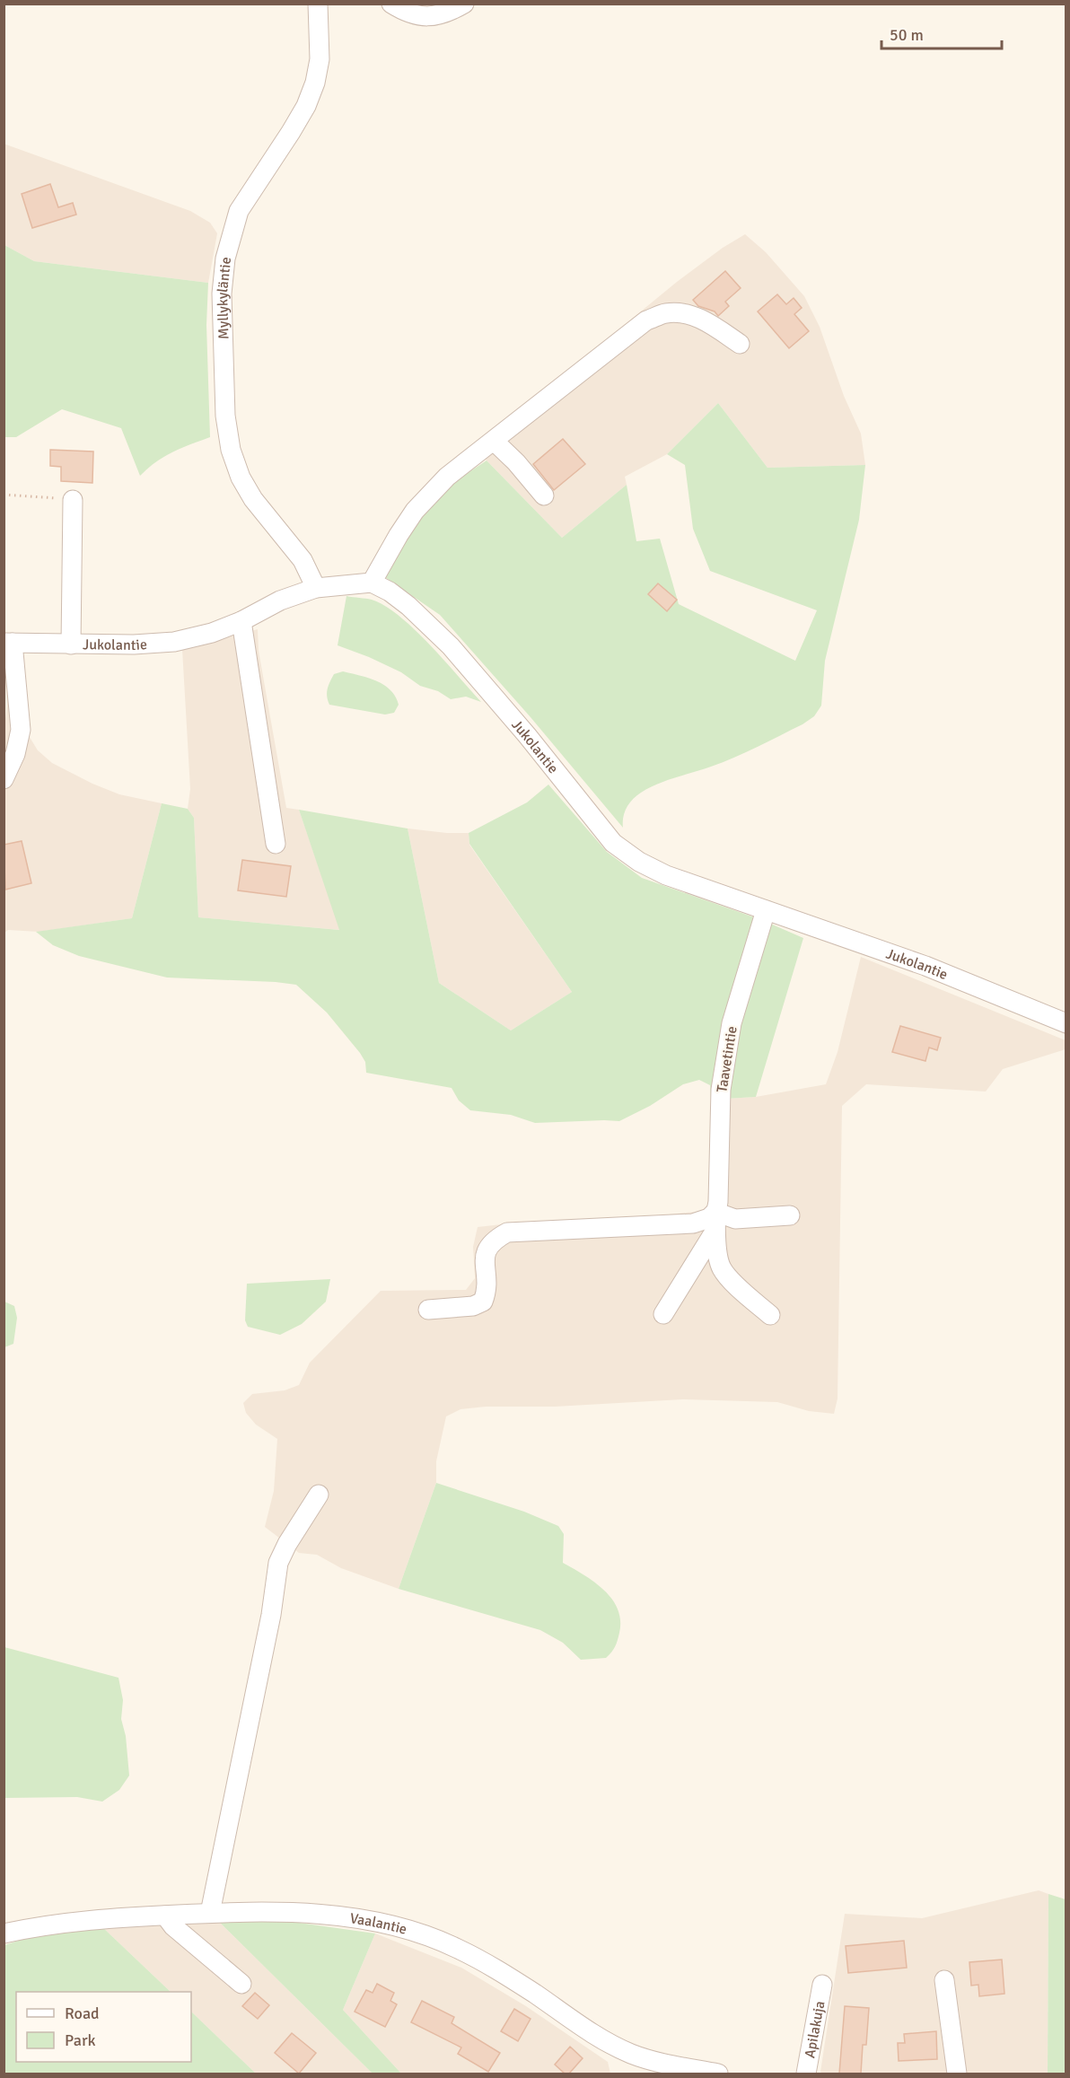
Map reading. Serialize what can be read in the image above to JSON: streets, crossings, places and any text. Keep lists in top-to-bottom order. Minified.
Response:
{"streets":{"street":["Myllykyläntie","Jukolantie","Taavetintie","Vaalantie","Apilakuja"]},"crossings":[["Myllykyläntie","Jukolantie"],["Jukolantie","Taavetintie"]],"legend":["Road","Park"],"scale_bar":"50 m"}
